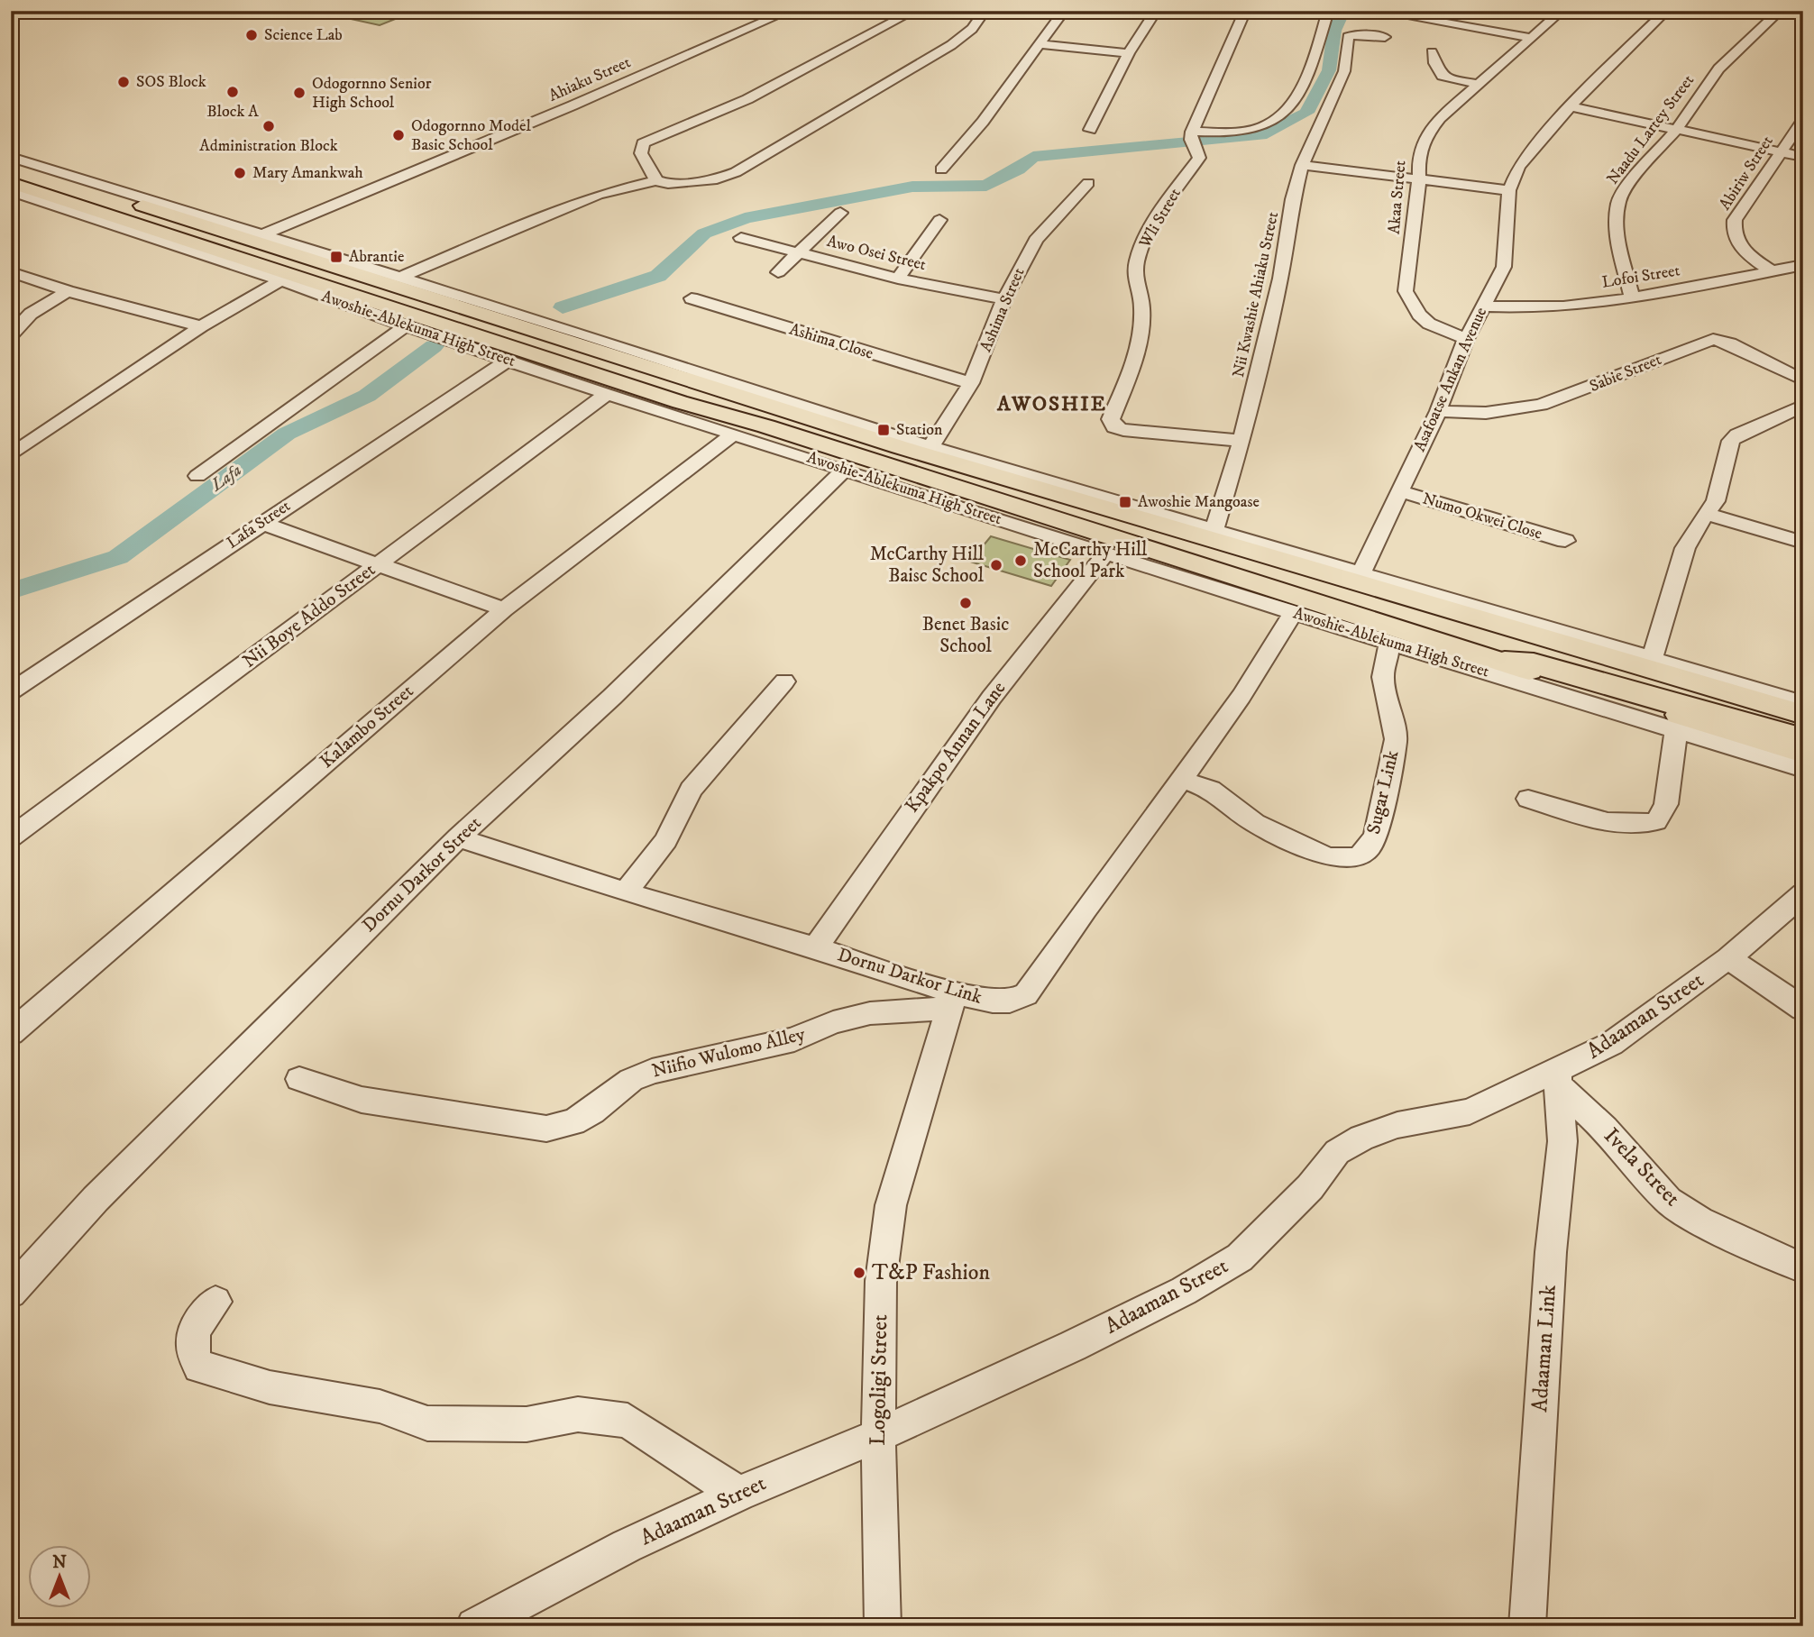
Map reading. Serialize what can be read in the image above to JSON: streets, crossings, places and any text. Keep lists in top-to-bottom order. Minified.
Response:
{"streets":{"main road":["Awoshie-Ablekuma High Street"],"street":["Ahiaku Street","Naadu Lartey Street","Abiriw Street","Akaa Street","Wli Street","Awo Osei Street","Lofoi Street","Nii Kwashie Ahiaku Street","Ashima Street","Ashima Close","Sabie Street","Asafoatse Ankan Avenue","Numo Okwei Close","Lafa Street","Nii Boye Addo Street","Kalambo Street","Kpakpo Annan Lane","Sugar Link","Dornu Darkor Street","Dornu Darkor Link","Adaaman Street","Niifio Wulomo Alley","Ivela Street","Adaaman Link","Logoligi Street"]},"crossings":[["Ahiaku Street","Awoshie-Ablekuma High Street"],["Naadu Lartey Street","Lofoi Street"],["Abiriw Street","Lofoi Street"],["Akaa Street","Asafoatse Ankan Avenue"],["Wli Street","Nii Kwashie Ahiaku Street"],["Awo Osei Street","Ashima Street"],["Lofoi Street","Asafoatse Ankan Avenue"],["Nii Kwashie Ahiaku Street","Awoshie-Ablekuma High Street"],["Ashima Street","Awoshie-Ablekuma High Street"],["Ashima Street","Ashima Close"],["Awoshie-Ablekuma High Street","Asafoatse Ankan Avenue"],["Awoshie-Ablekuma High Street","Lafa Street"],["Awoshie-Ablekuma High Street","Nii Boye Addo Street"],["Awoshie-Ablekuma High Street","Kalambo Street"],["Awoshie-Ablekuma High Street","Kpakpo Annan Lane"],["Awoshie-Ablekuma High Street","Sugar Link"],["Awoshie-Ablekuma High Street","Dornu Darkor Street"],["Awoshie-Ablekuma High Street","Dornu Darkor Link"],["Sabie Street","Asafoatse Ankan Avenue"],["Asafoatse Ankan Avenue","Numo Okwei Close"],["Kpakpo Annan Lane","Dornu Darkor Link"],["Sugar Link","Dornu Darkor Link"],["Dornu Darkor Street","Dornu Darkor Link"],["Dornu Darkor Link","Niifio Wulomo Alley"],["Dornu Darkor Link","Logoligi Street"],["Adaaman Street","Ivela Street"],["Adaaman Street","Adaaman Link"],["Adaaman Street","Logoligi Street"],["Niifio Wulomo Alley","Logoligi Street"],["Ivela Street","Adaaman Link"]],"districts":["AWOSHIE"],"water":["Lafa"],"places":{"other":["Science Lab","SOS Block","Block A","Odogornno Senior High School","Administration Block","Odogornno Model Basic School","Mary Amankwah","McCarthy Hill School Park","McCarthy Hill Baisc School","Benet Basic School","T&P Fashion"],"transit":["Abrantie","Station","Awoshie Mangoase"]},"north":"top"}
